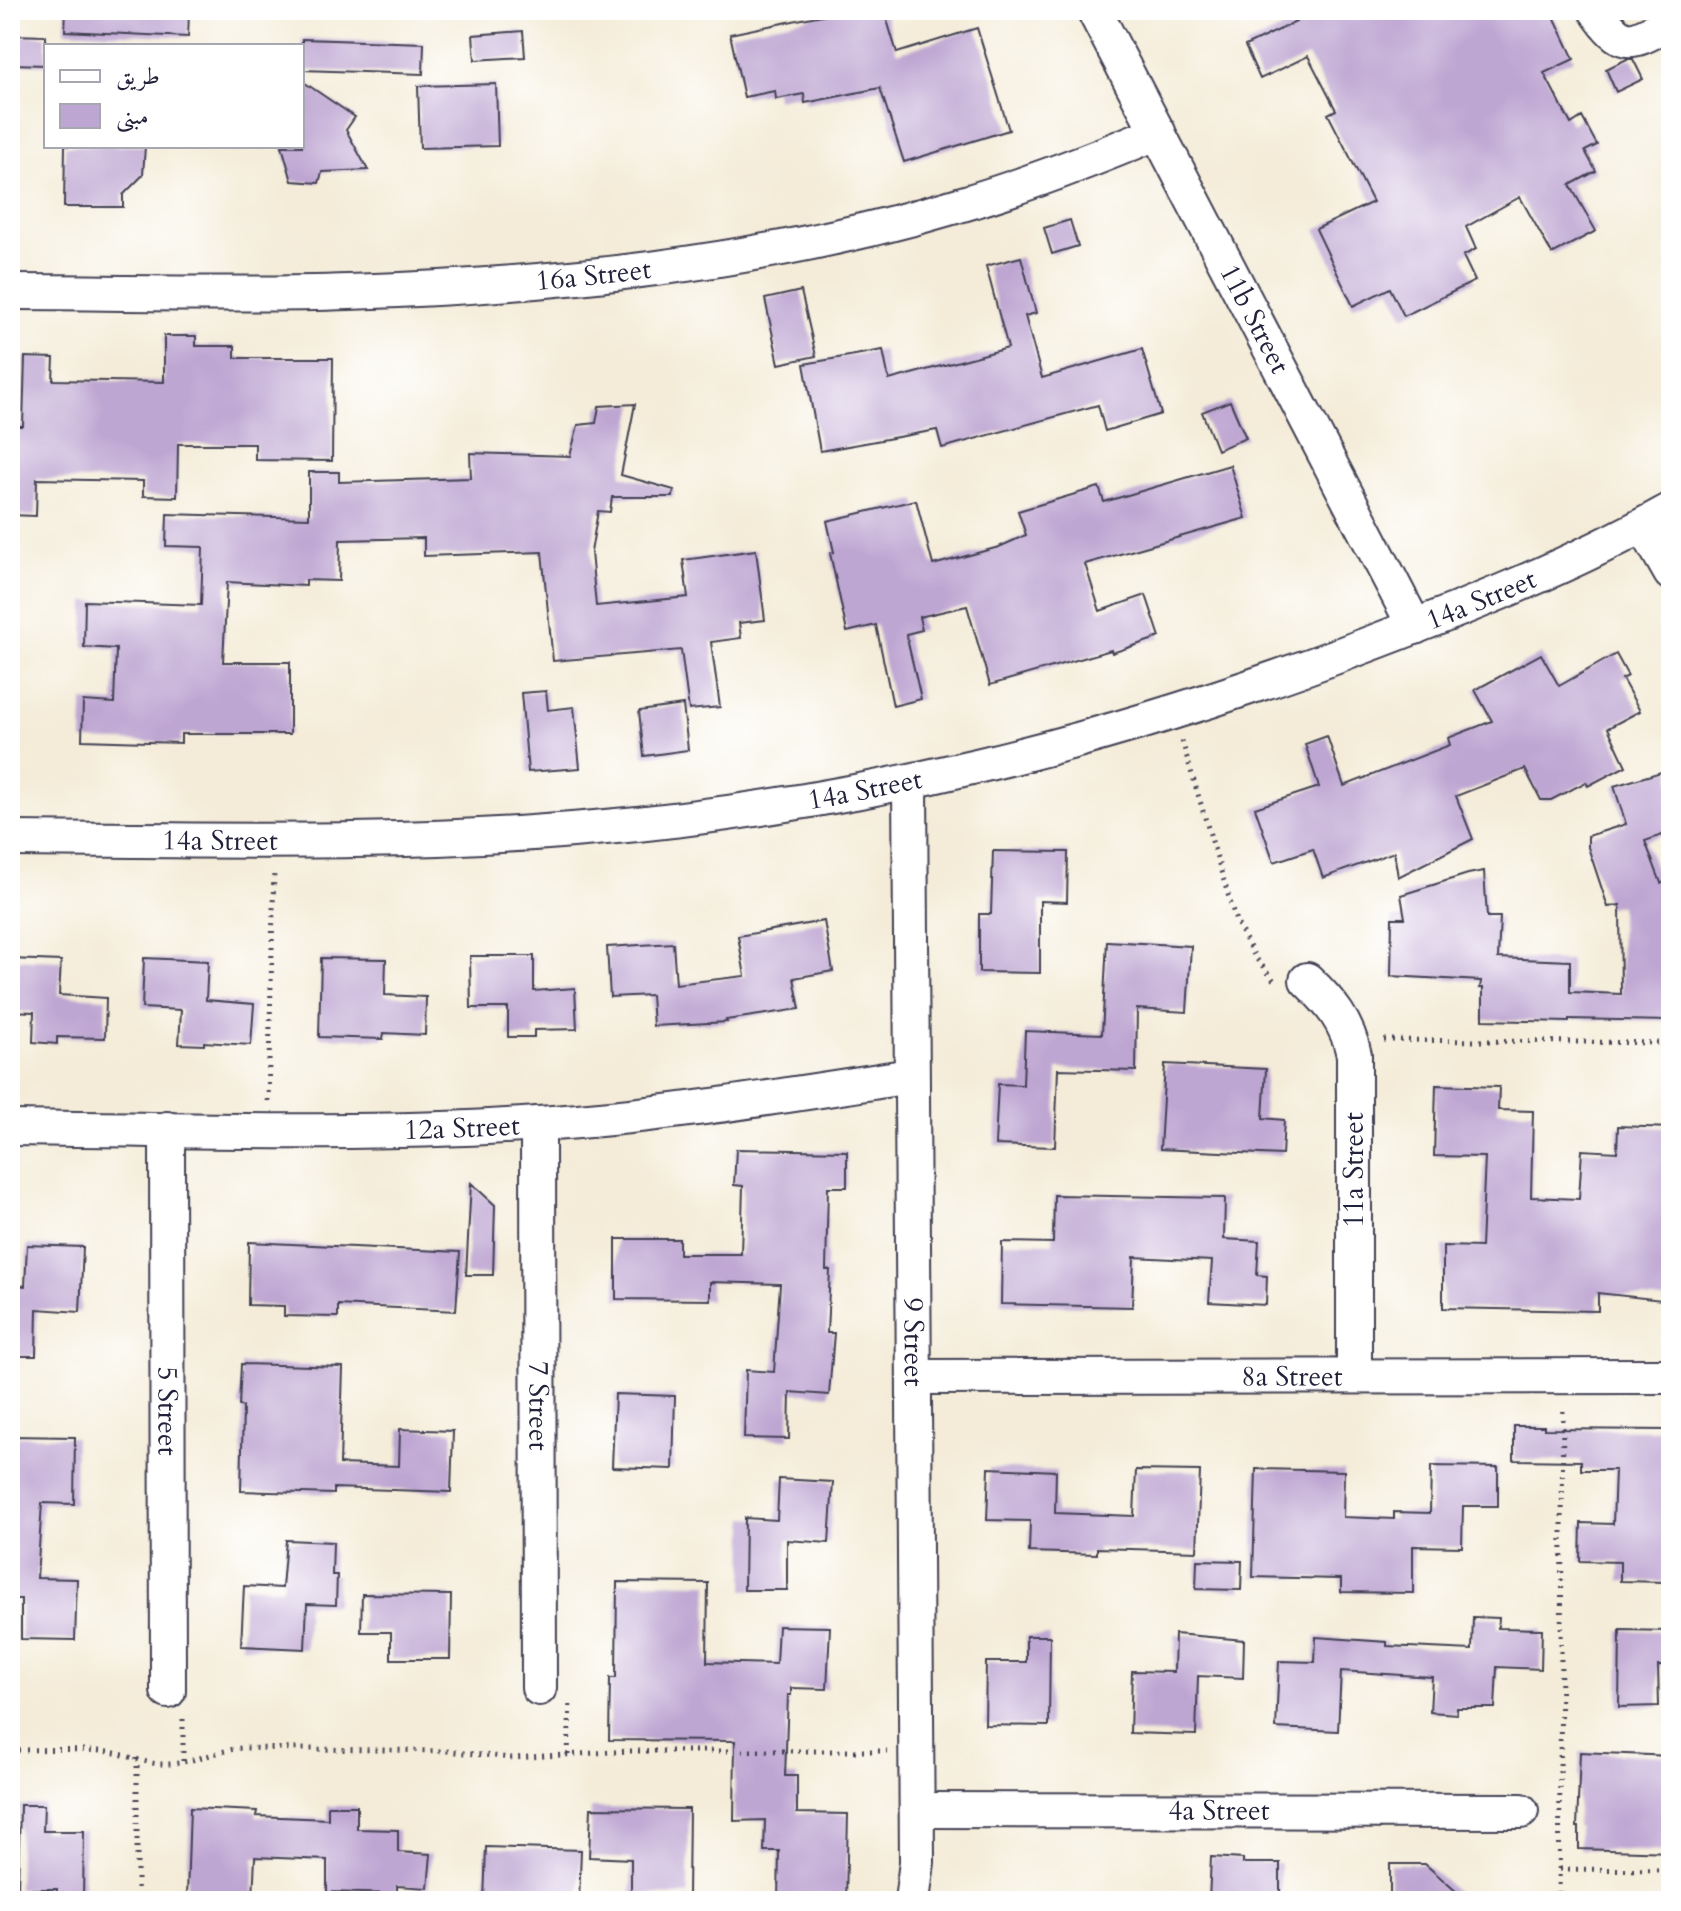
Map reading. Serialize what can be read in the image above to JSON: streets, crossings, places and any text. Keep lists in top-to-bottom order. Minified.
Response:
{"streets":{"street":["16a Street","11b Street","14a Street","12a Street","11a Street","9 Street","8a Street","7 Street","5 Street","4a Street"]},"crossings":[["16a Street","11b Street"],["11b Street","14a Street"],["14a Street","9 Street"],["12a Street","9 Street"],["12a Street","7 Street"],["12a Street","5 Street"],["11a Street","8a Street"],["9 Street","8a Street"],["9 Street","4a Street"]],"legend":["طريق","مبنى"]}
